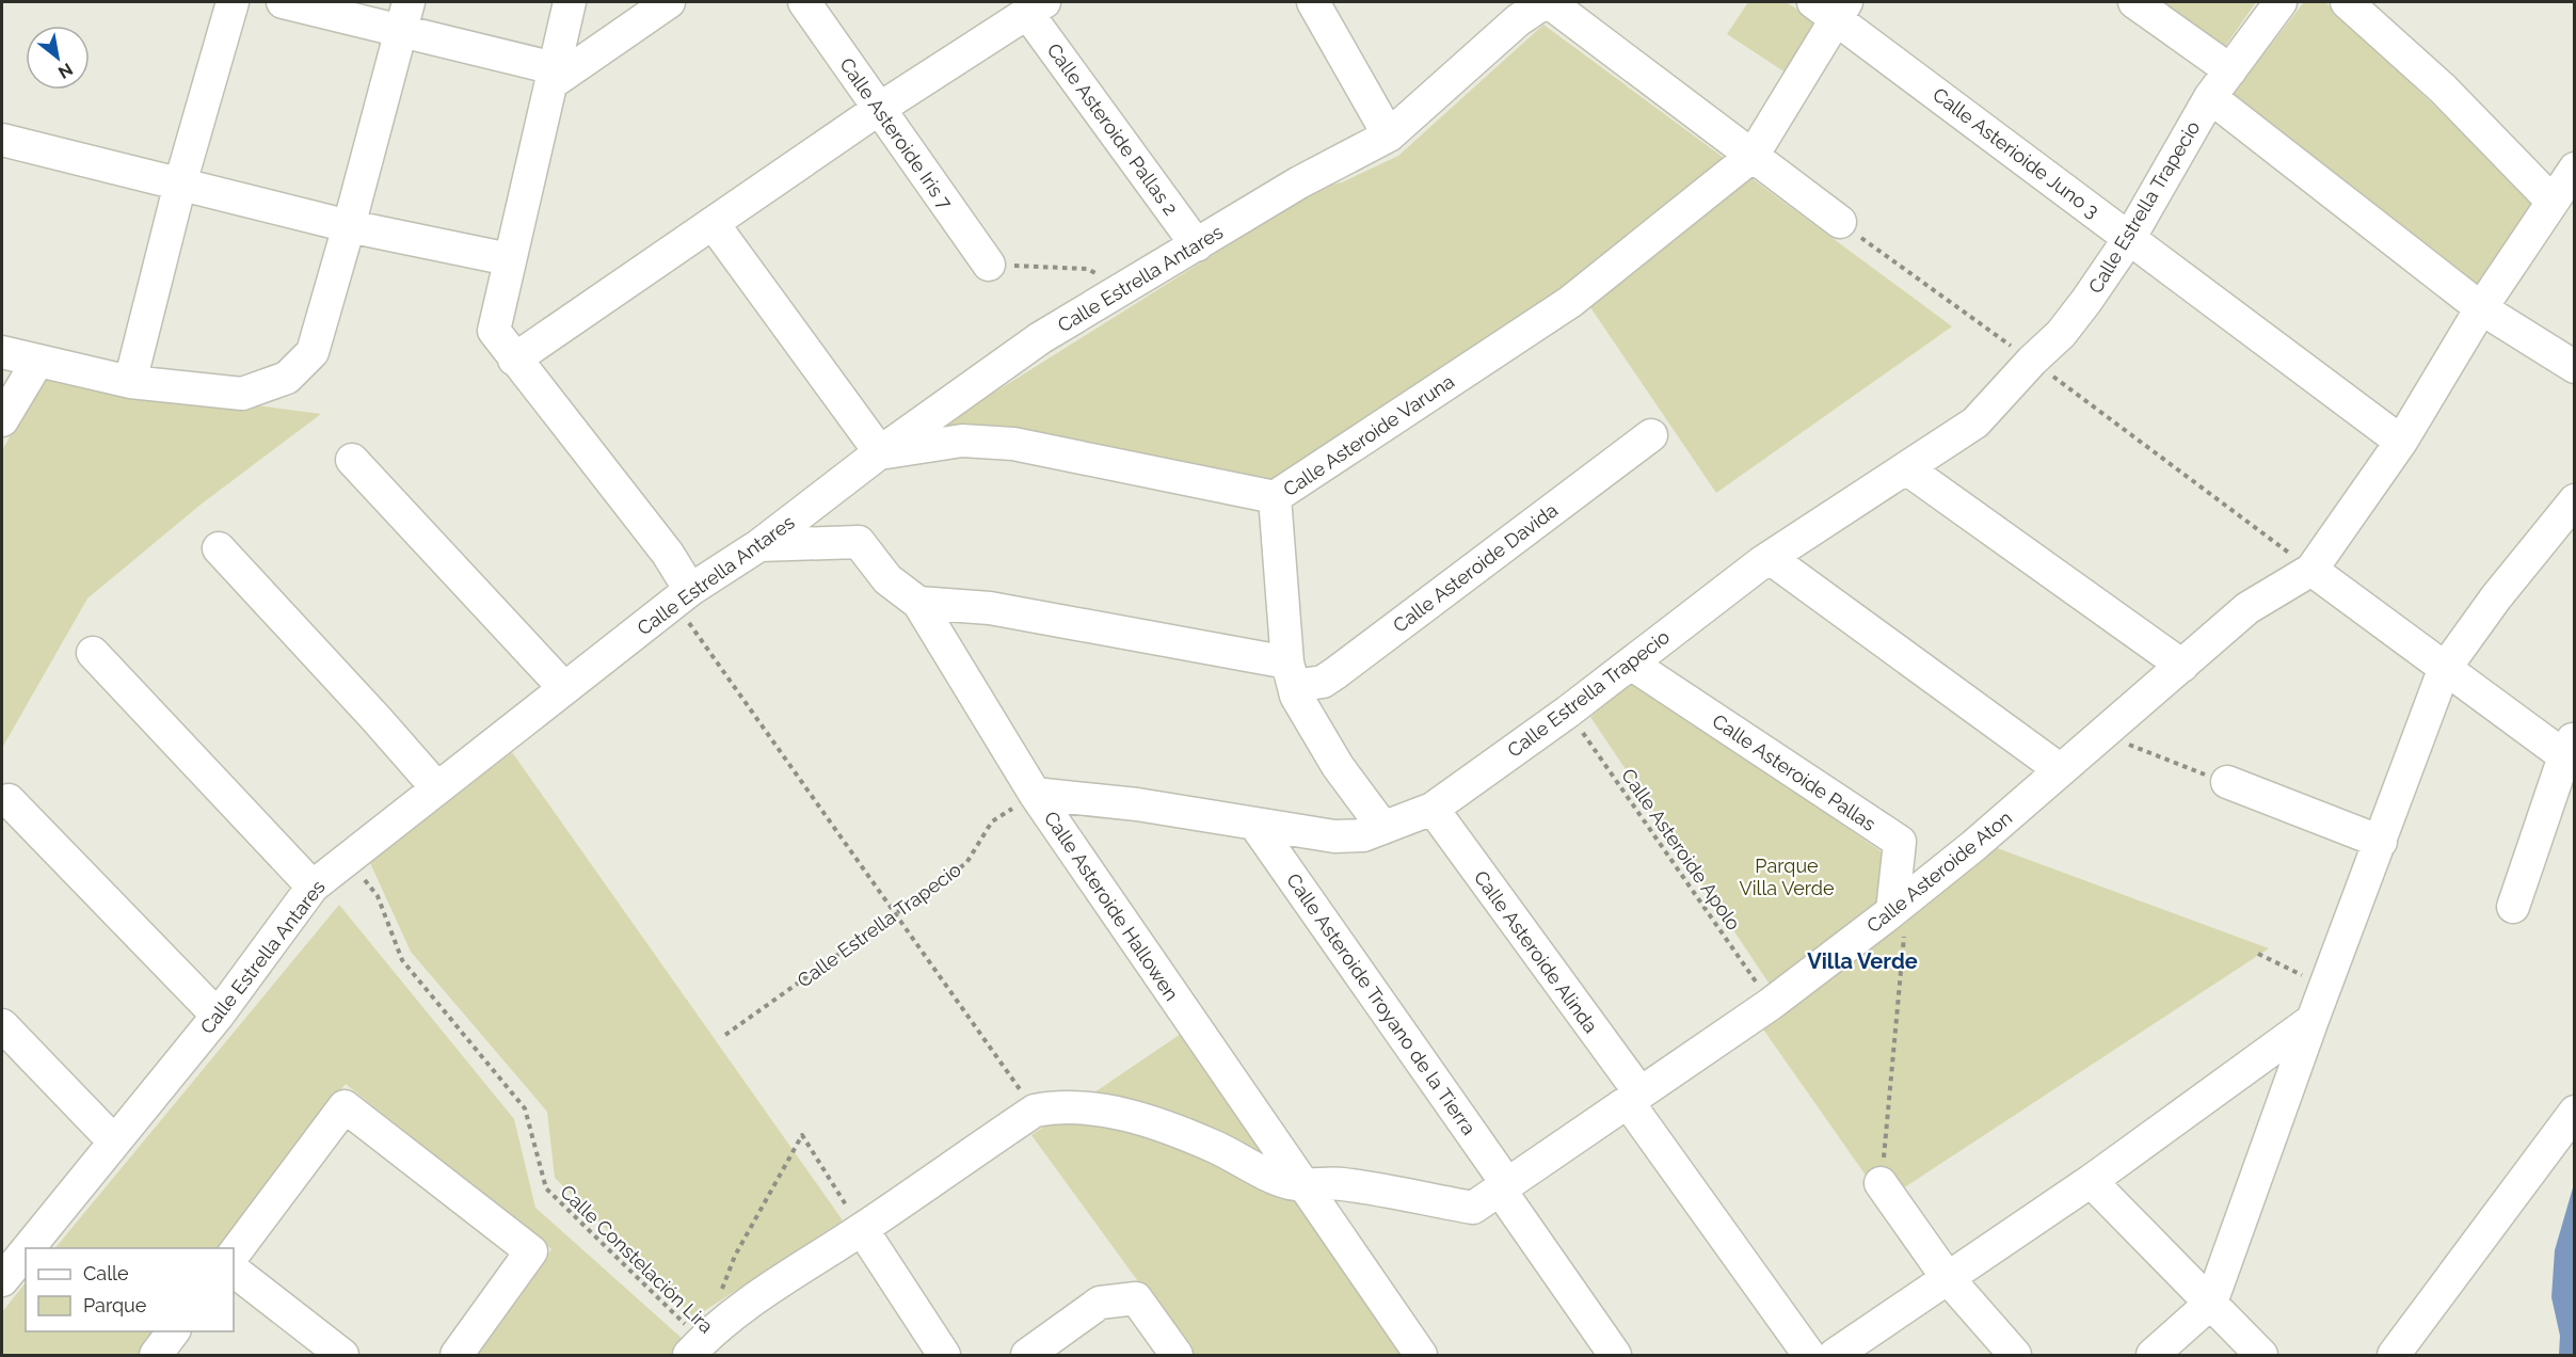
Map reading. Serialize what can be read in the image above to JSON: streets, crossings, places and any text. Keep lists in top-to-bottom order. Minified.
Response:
{"streets":{"street":["Calle Asteroide Pallas 2","Calle Asteroide Iris 7","Calle Asterioide Juno 3","Calle Estrella Trapecio","Calle Estrella Antares","Calle Asteroide Varuna","Calle Asteroide Davida","Calle Asteroide Pallas","Calle Asteroide Aton","Calle Asteroide Hallowen","Calle Asteroide Alinda","Calle Asteroide Troyano de la Tierra"],"path":["Calle Asteroide Apolo","Calle Constelación Lira"]},"crossings":[["Calle Asteroide Pallas 2","Calle Estrella Antares"],["Calle Asterioide Juno 3","Calle Estrella Trapecio"],["Calle Asterioide Juno 3","Calle Asteroide Varuna"],["Calle Estrella Trapecio","Calle Asteroide Pallas"],["Calle Estrella Trapecio","Calle Asteroide Apolo"],["Calle Estrella Trapecio","Calle Asteroide Hallowen"],["Calle Estrella Trapecio","Calle Asteroide Alinda"],["Calle Estrella Trapecio","Calle Asteroide Troyano de la Tierra"],["Calle Estrella Antares","Calle Asteroide Varuna"],["Calle Estrella Antares","Calle Asteroide Hallowen"],["Calle Estrella Antares","Calle Constelación Lira"],["Calle Asteroide Davida","Calle Asteroide Hallowen"],["Calle Asteroide Pallas","Calle Asteroide Aton"],["Calle Asteroide Apolo","Calle Asteroide Aton"],["Calle Asteroide Aton","Calle Asteroide Hallowen"],["Calle Asteroide Aton","Calle Asteroide Alinda"],["Calle Asteroide Aton","Calle Asteroide Troyano de la Tierra"]],"districts":["Villa Verde"],"parks":["Parque Villa Verde"],"legend":["Calle","Parque"],"north":"bottom right"}
